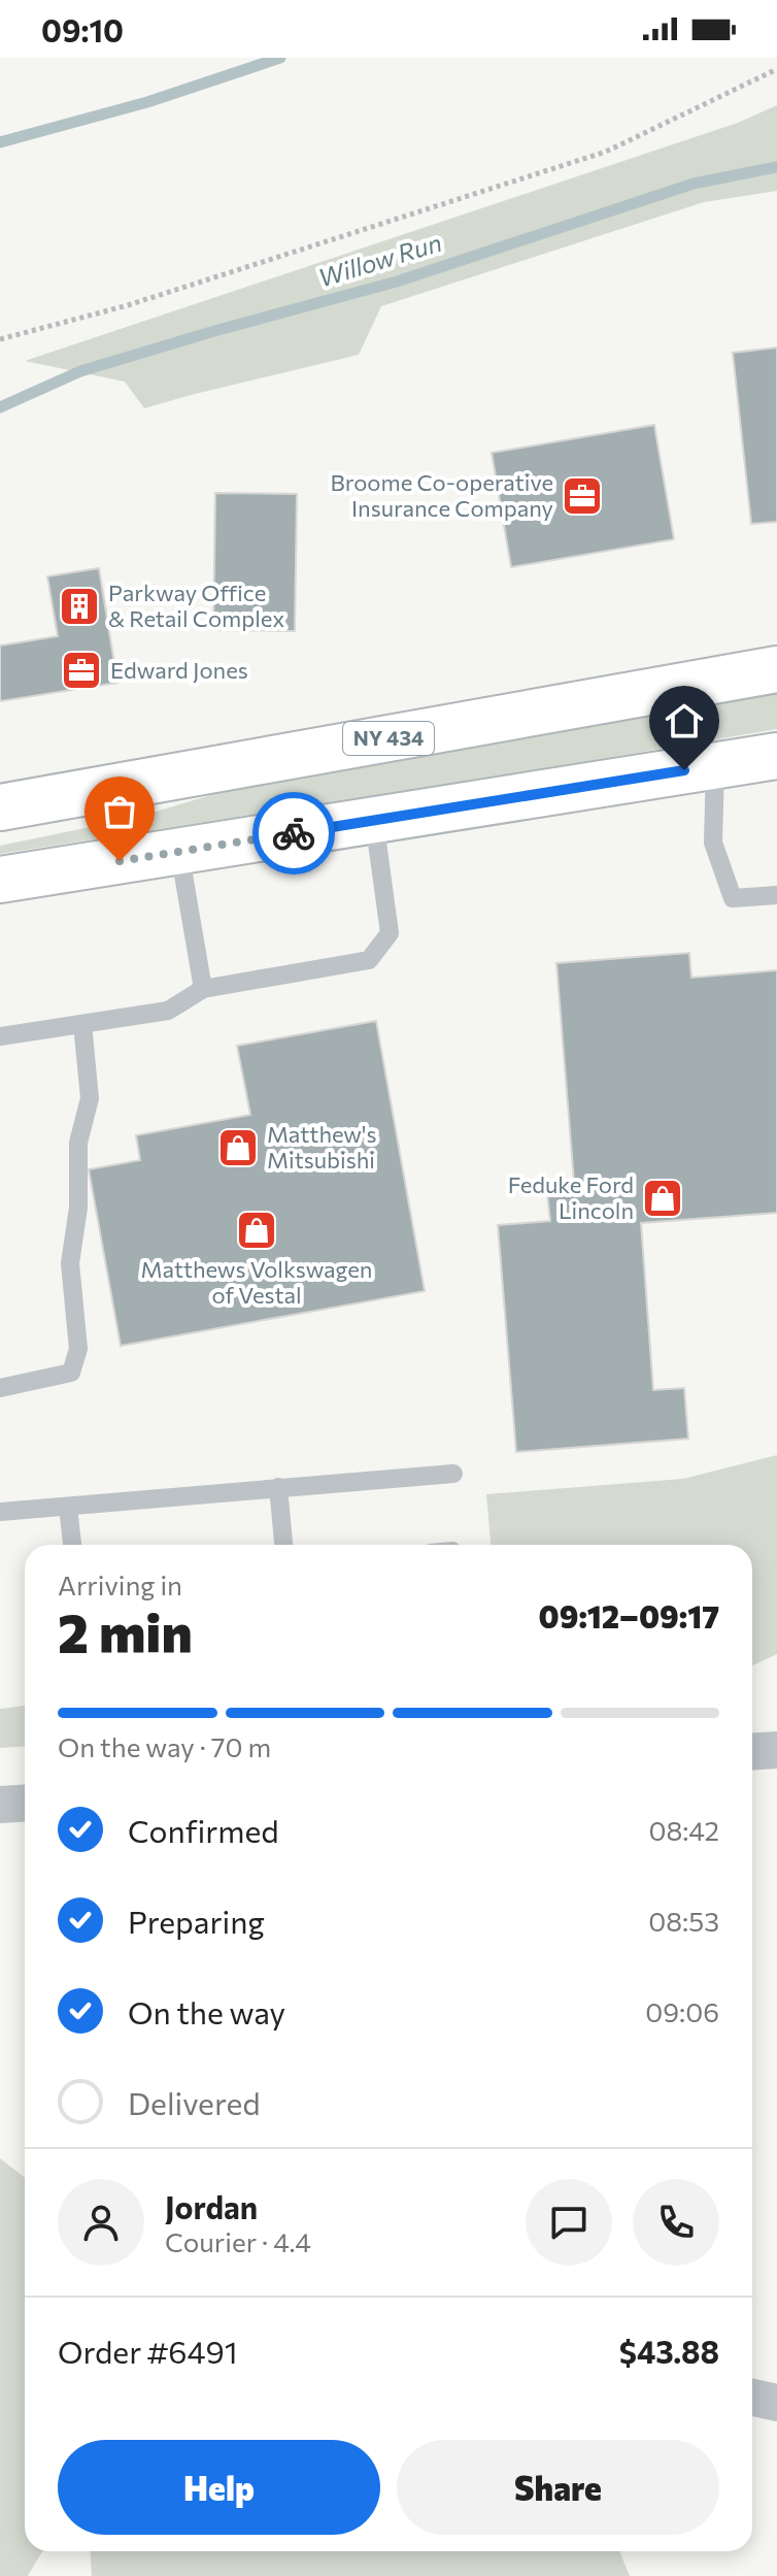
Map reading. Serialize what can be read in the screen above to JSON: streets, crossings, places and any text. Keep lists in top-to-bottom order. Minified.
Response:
{"streets":{"main road":["NY 434"]},"water":["Willow Run"],"places":{"office":["Broome Co-operative Insurance Company","Edward Jones"],"building":["Parkway Office & Retail Complex"],"shop":["Matthew's Mitsubishi","Feduke Ford Lincoln","Matthews Volkswagen of Vestal"]},"page":{"status":"09:10","heading":["2 min","Arriving in","09:12–09:17"],"panel":["Jordan","Courier · 4.4","Order #6491","$43.88"],"bar":"On the way · 70 m","list":[["Confirmed","08:42"],["Preparing","08:53"],["On the way","09:06"],"Delivered"],"buttons":["Help","Share"]}}
